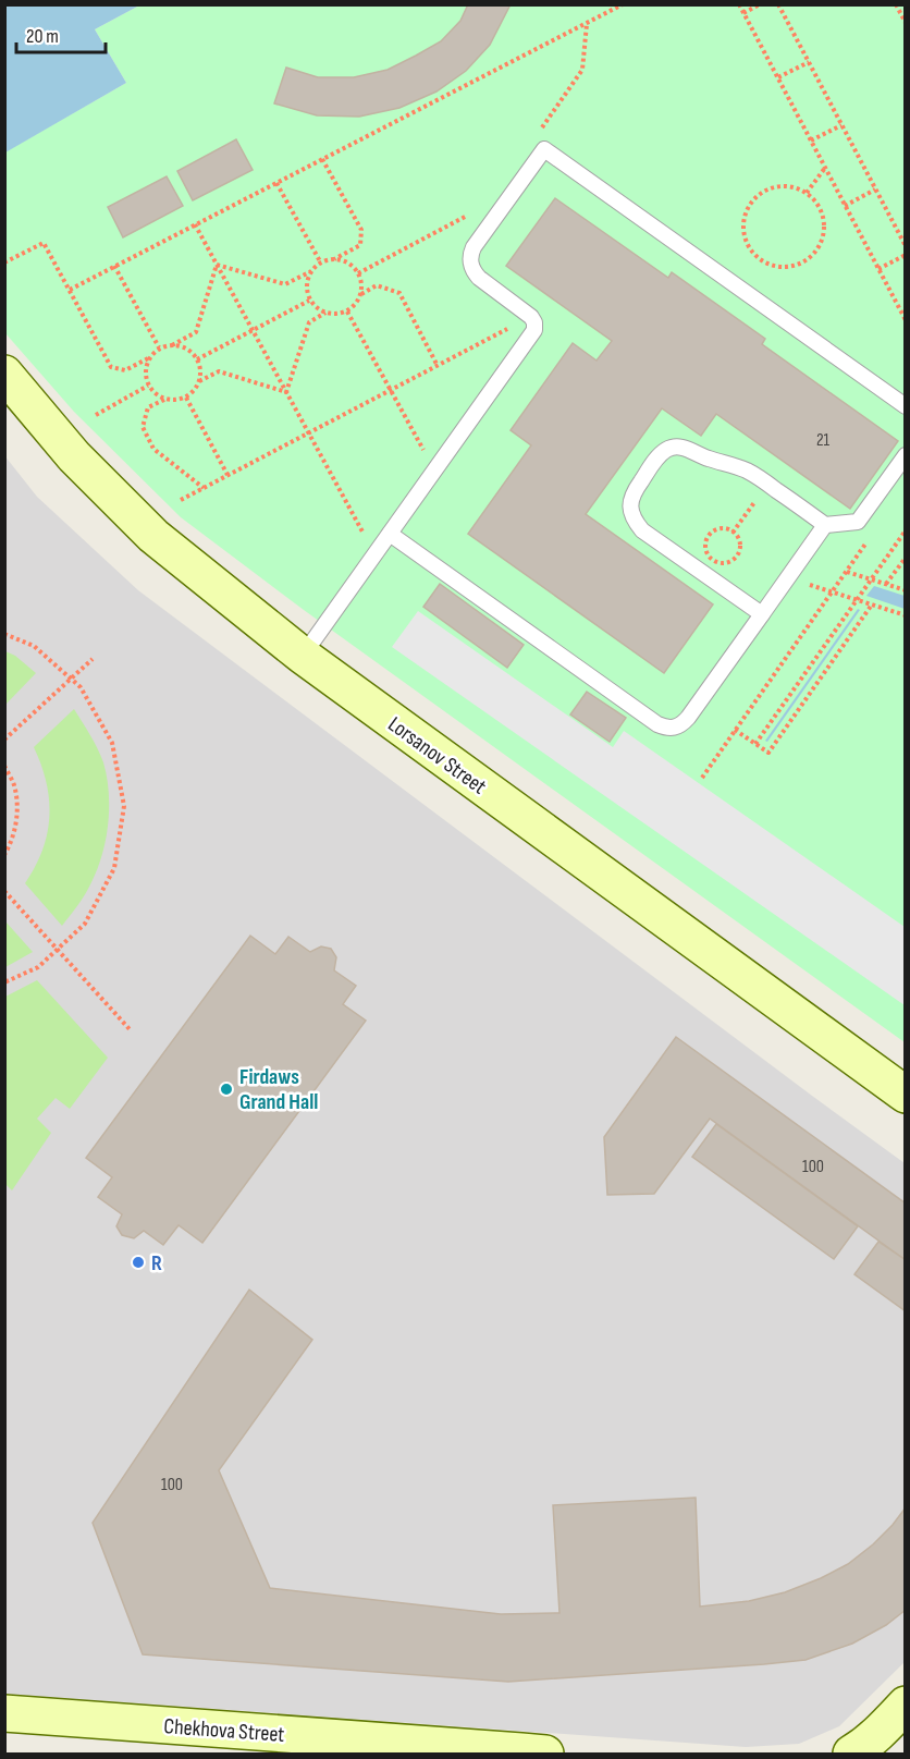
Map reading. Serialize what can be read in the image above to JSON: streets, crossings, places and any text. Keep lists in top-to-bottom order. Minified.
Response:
{"streets":{"main road":["Lorsanov Street","Chekhova Street"]},"places":["Firdaws Grand Hall","R"],"house_numbers":["21","100","100"],"scale_bar":"20 m"}
